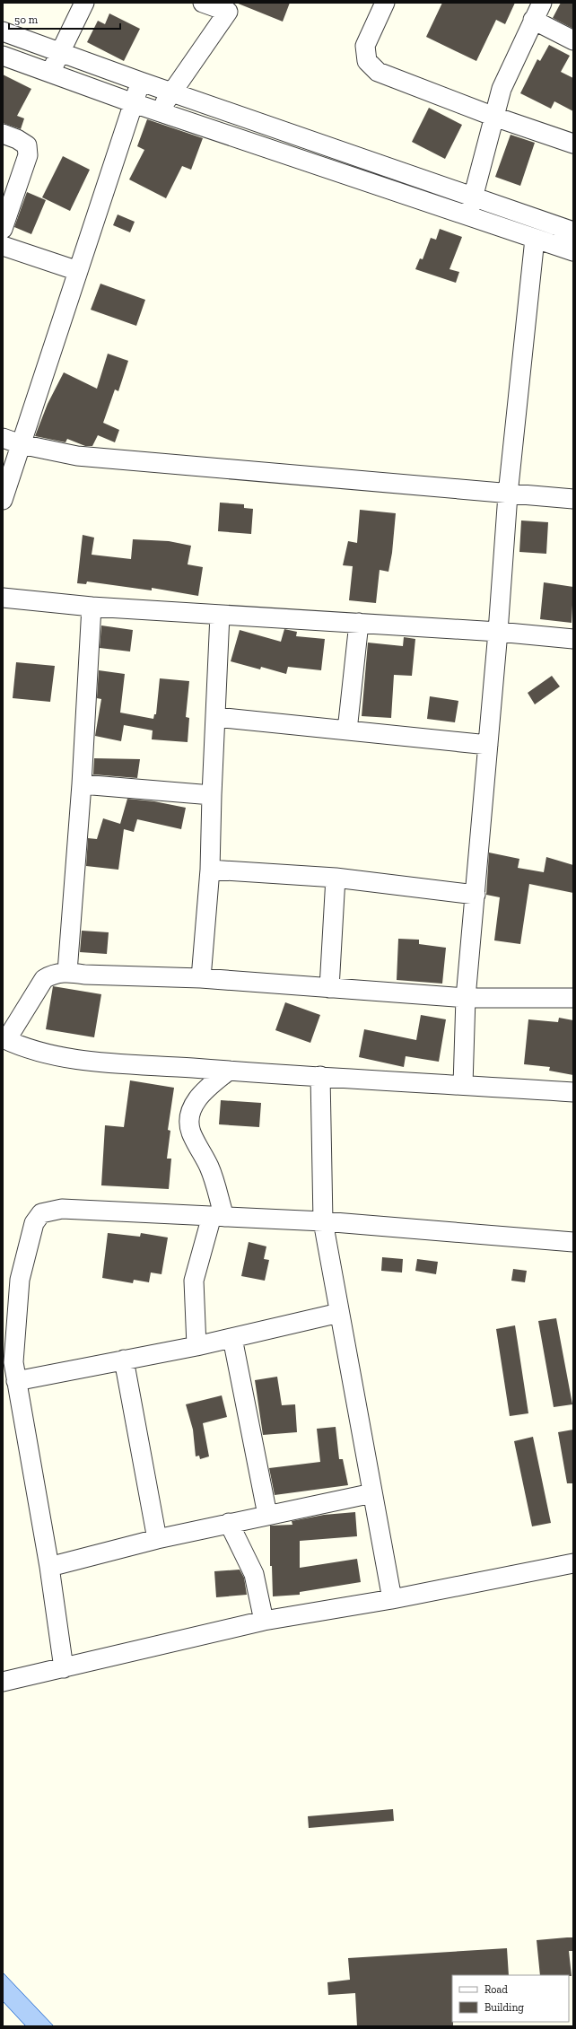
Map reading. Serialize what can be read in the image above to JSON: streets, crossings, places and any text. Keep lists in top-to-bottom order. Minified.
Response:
{"legend":["Road","Building"],"scale_bar":"50 m"}
